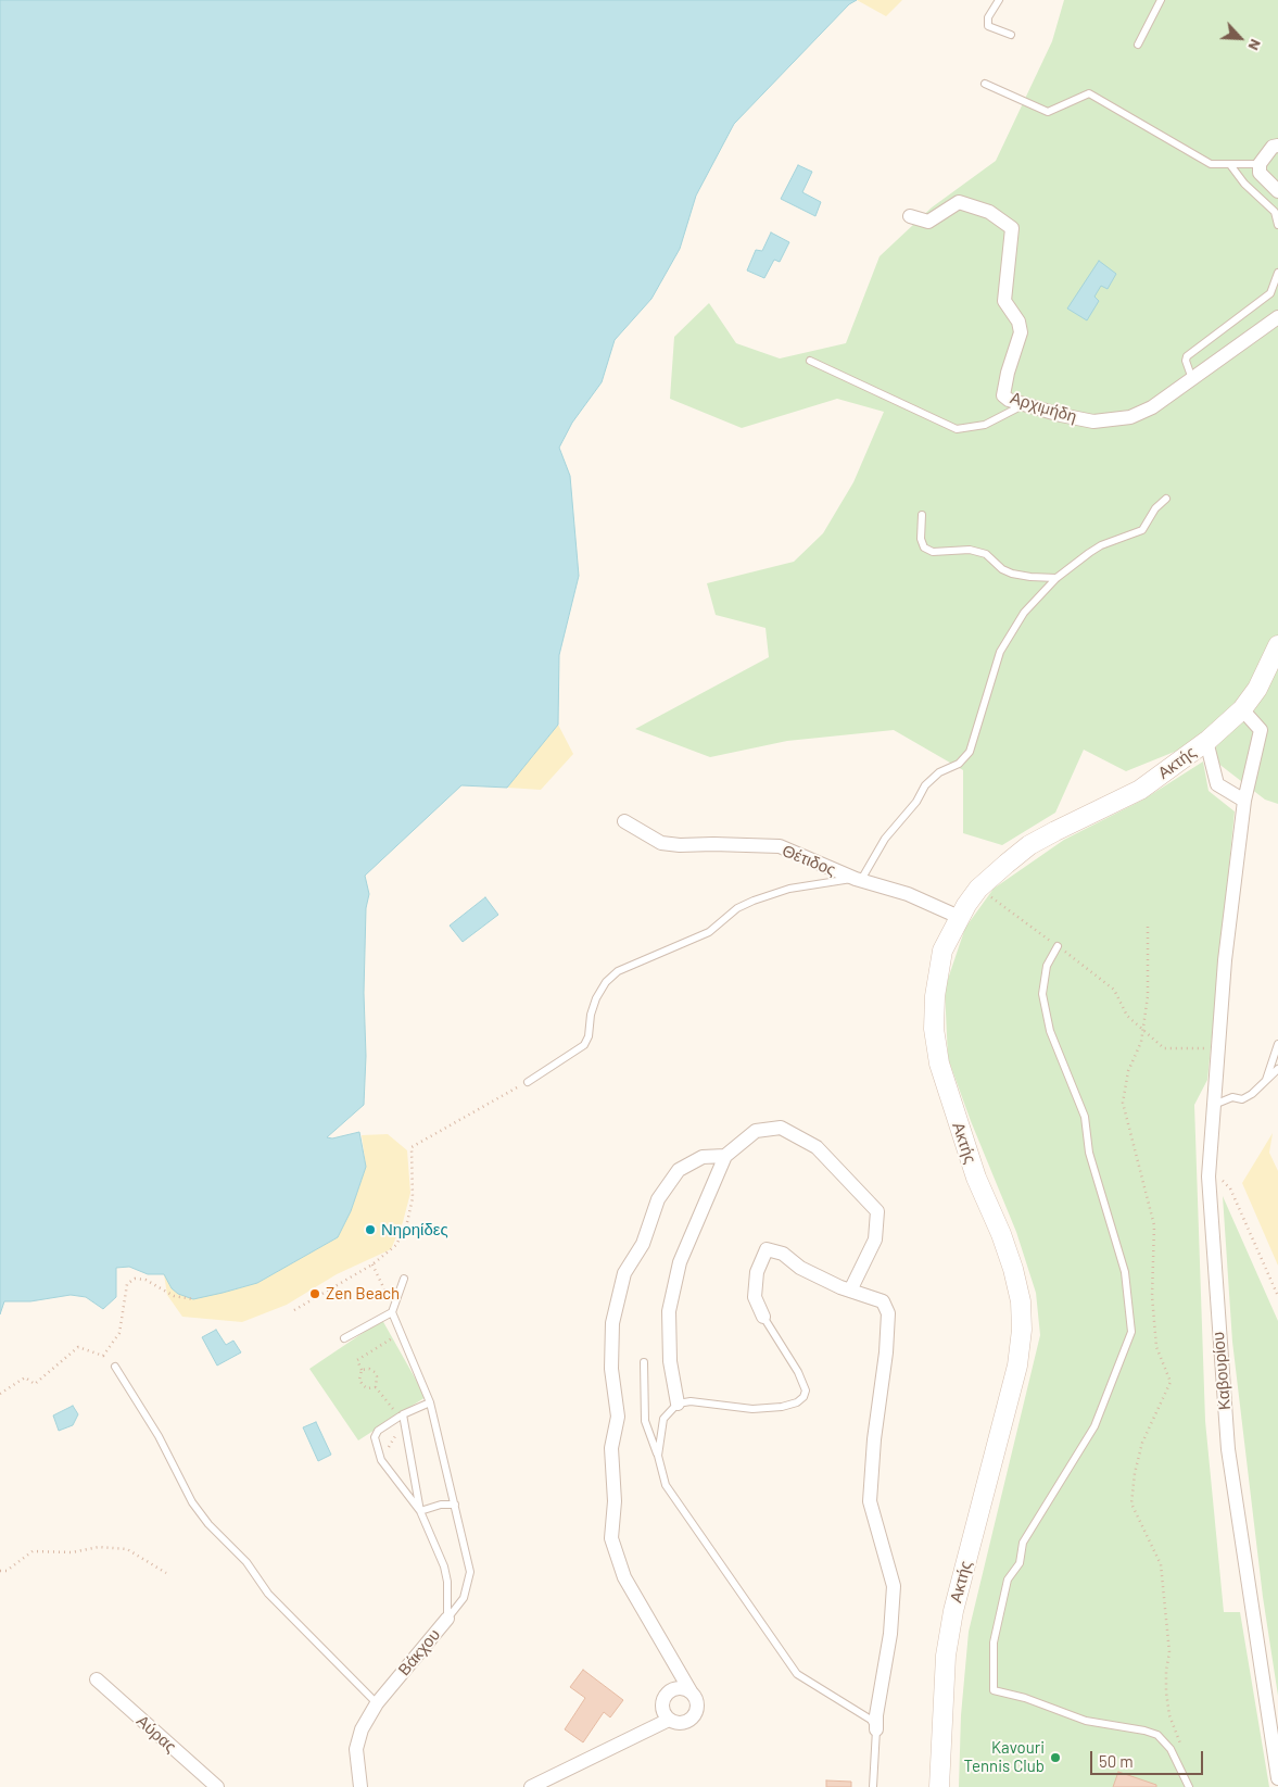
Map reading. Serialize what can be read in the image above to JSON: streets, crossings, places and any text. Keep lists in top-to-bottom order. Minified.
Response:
{"streets":{"street":["Αρχιμήδη","Ακτής","Θέτιδος","Καβουρίου","Βάκχου","Αύρας"]},"crossings":[["Ακτής","Θέτιδος"],["Ακτής","Καβουρίου"]],"places":["Νηρηίδες","Zen Beach","Kavouri Tennis Club"],"scale_bar":"50 m","north":"bottom right"}
